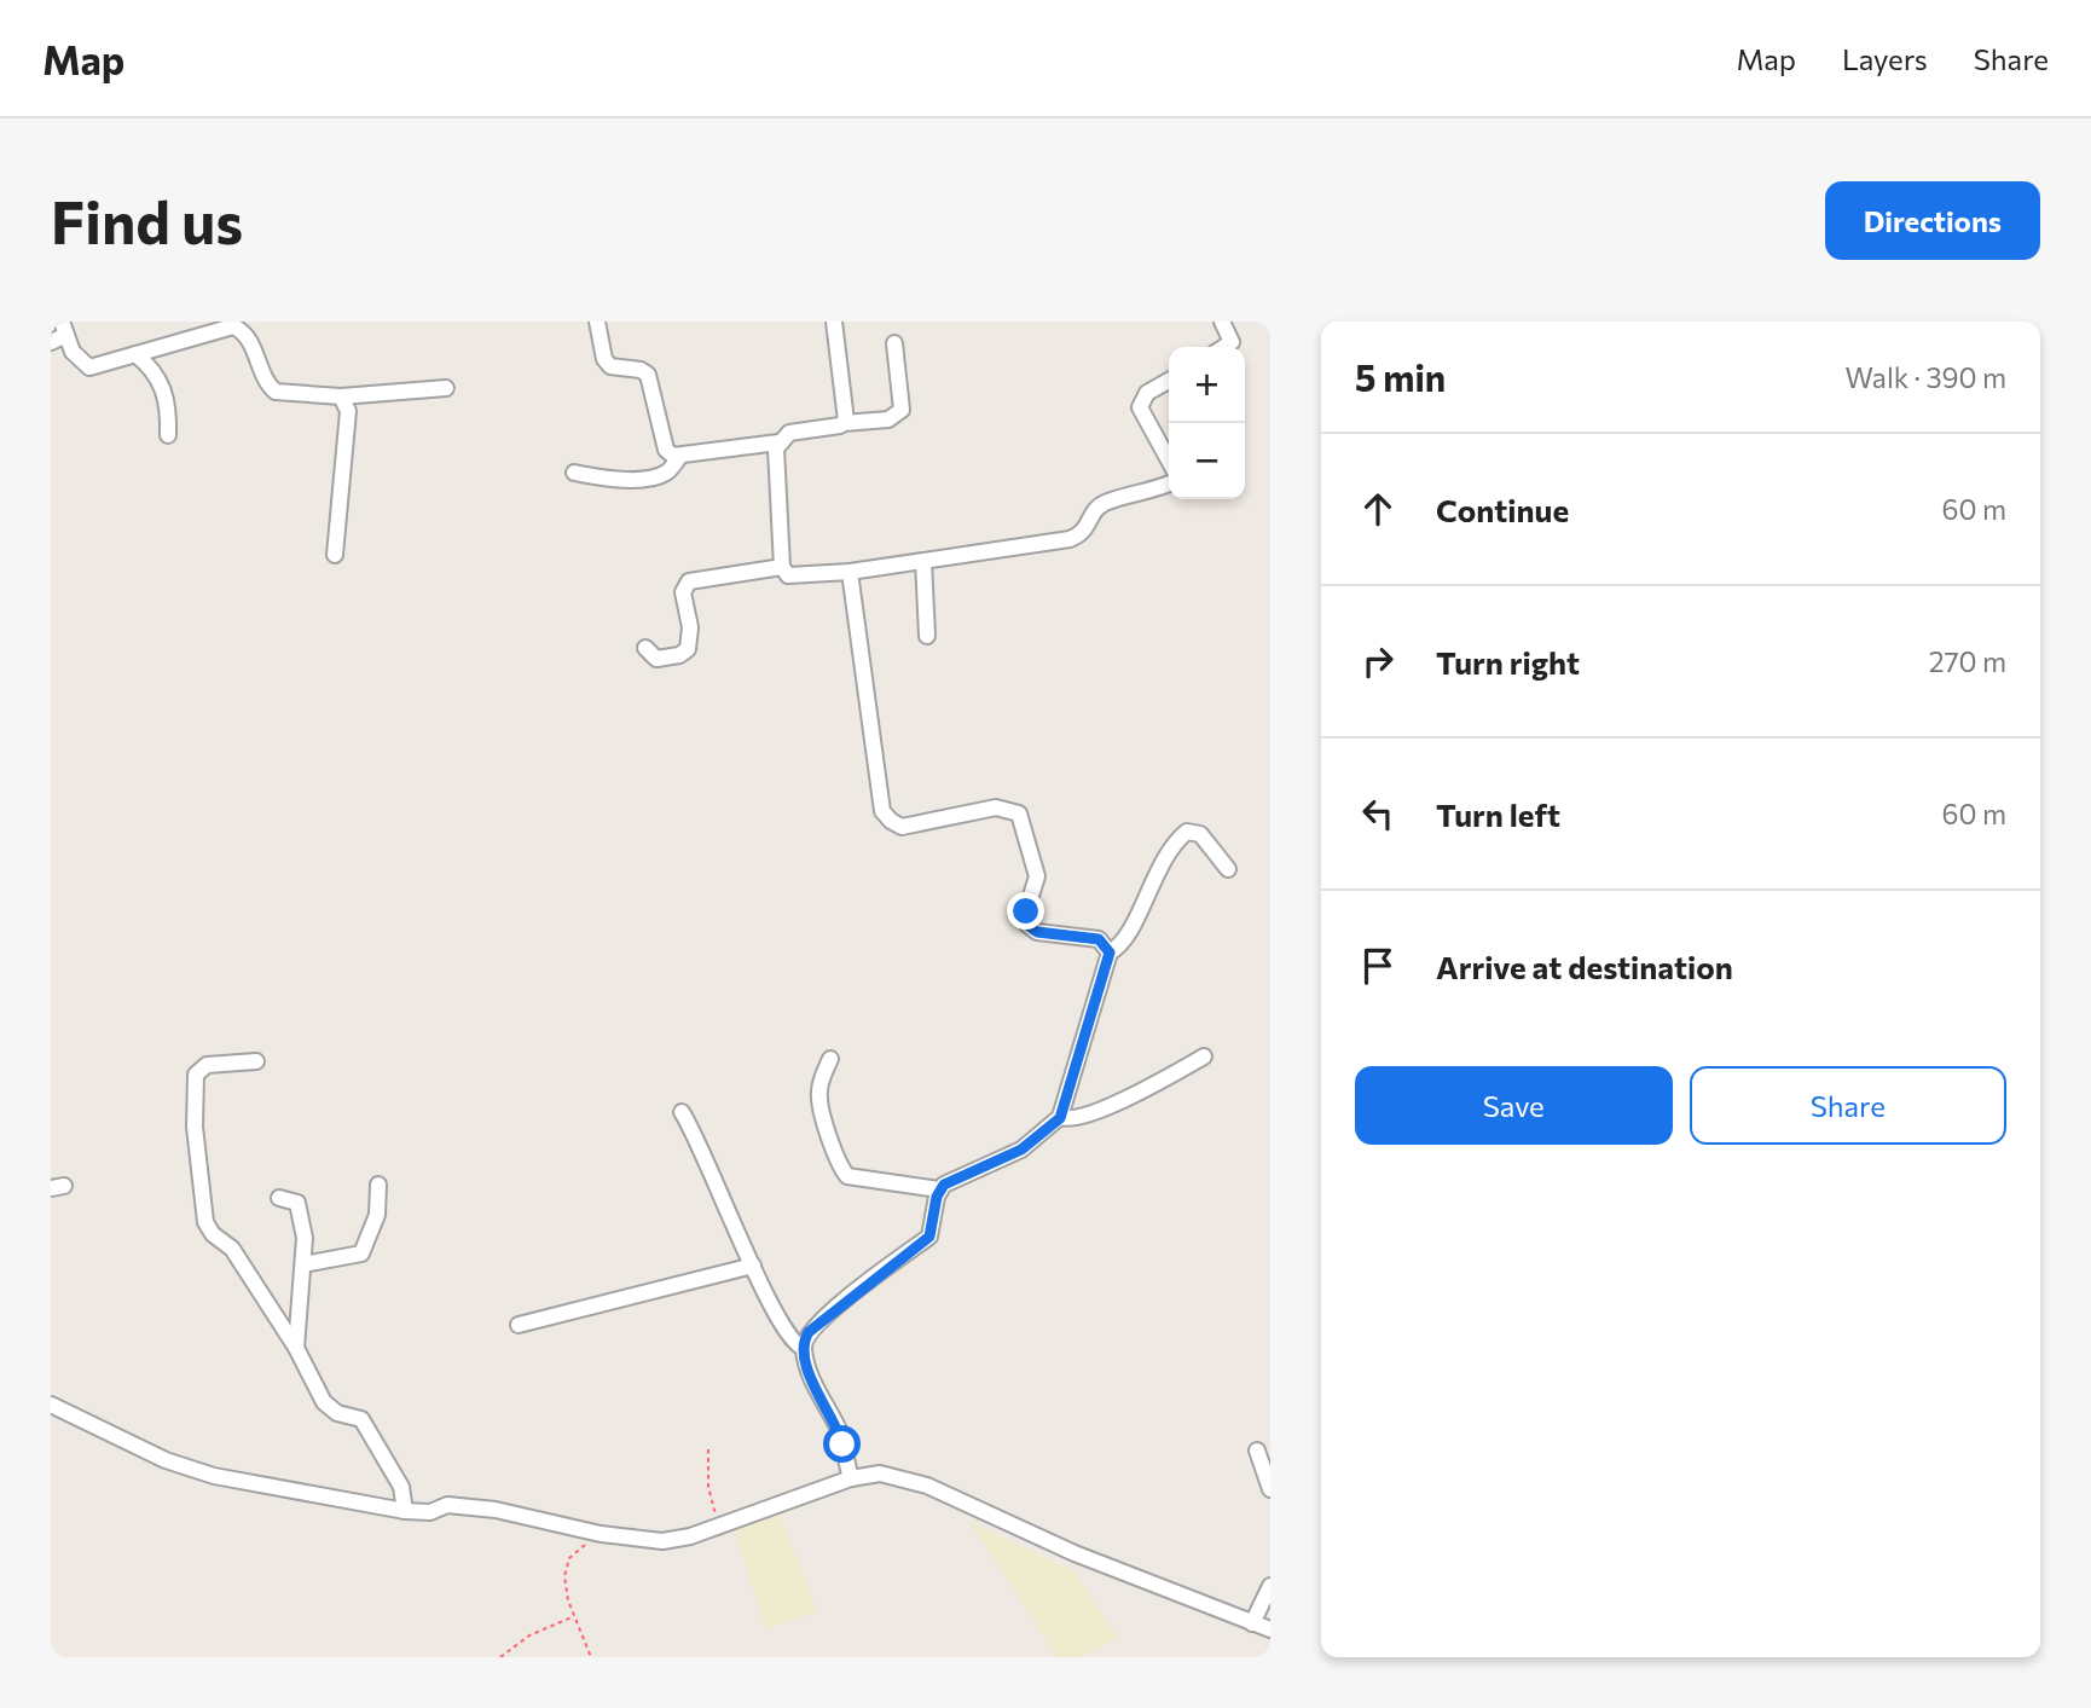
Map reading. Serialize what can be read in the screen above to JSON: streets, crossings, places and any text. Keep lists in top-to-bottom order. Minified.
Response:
{"page":{"header":"Map","nav":["Map","Layers","Share"],"buttons":["Directions",["Save","Share"]],"title":"Find us","heading":["5 min","Walk · 390 m"],"map_buttons":["+","−"],"list":[["Continue","60 m"],["Turn right","270 m"],["Turn left","60 m"],"Arrive at destination"]}}
